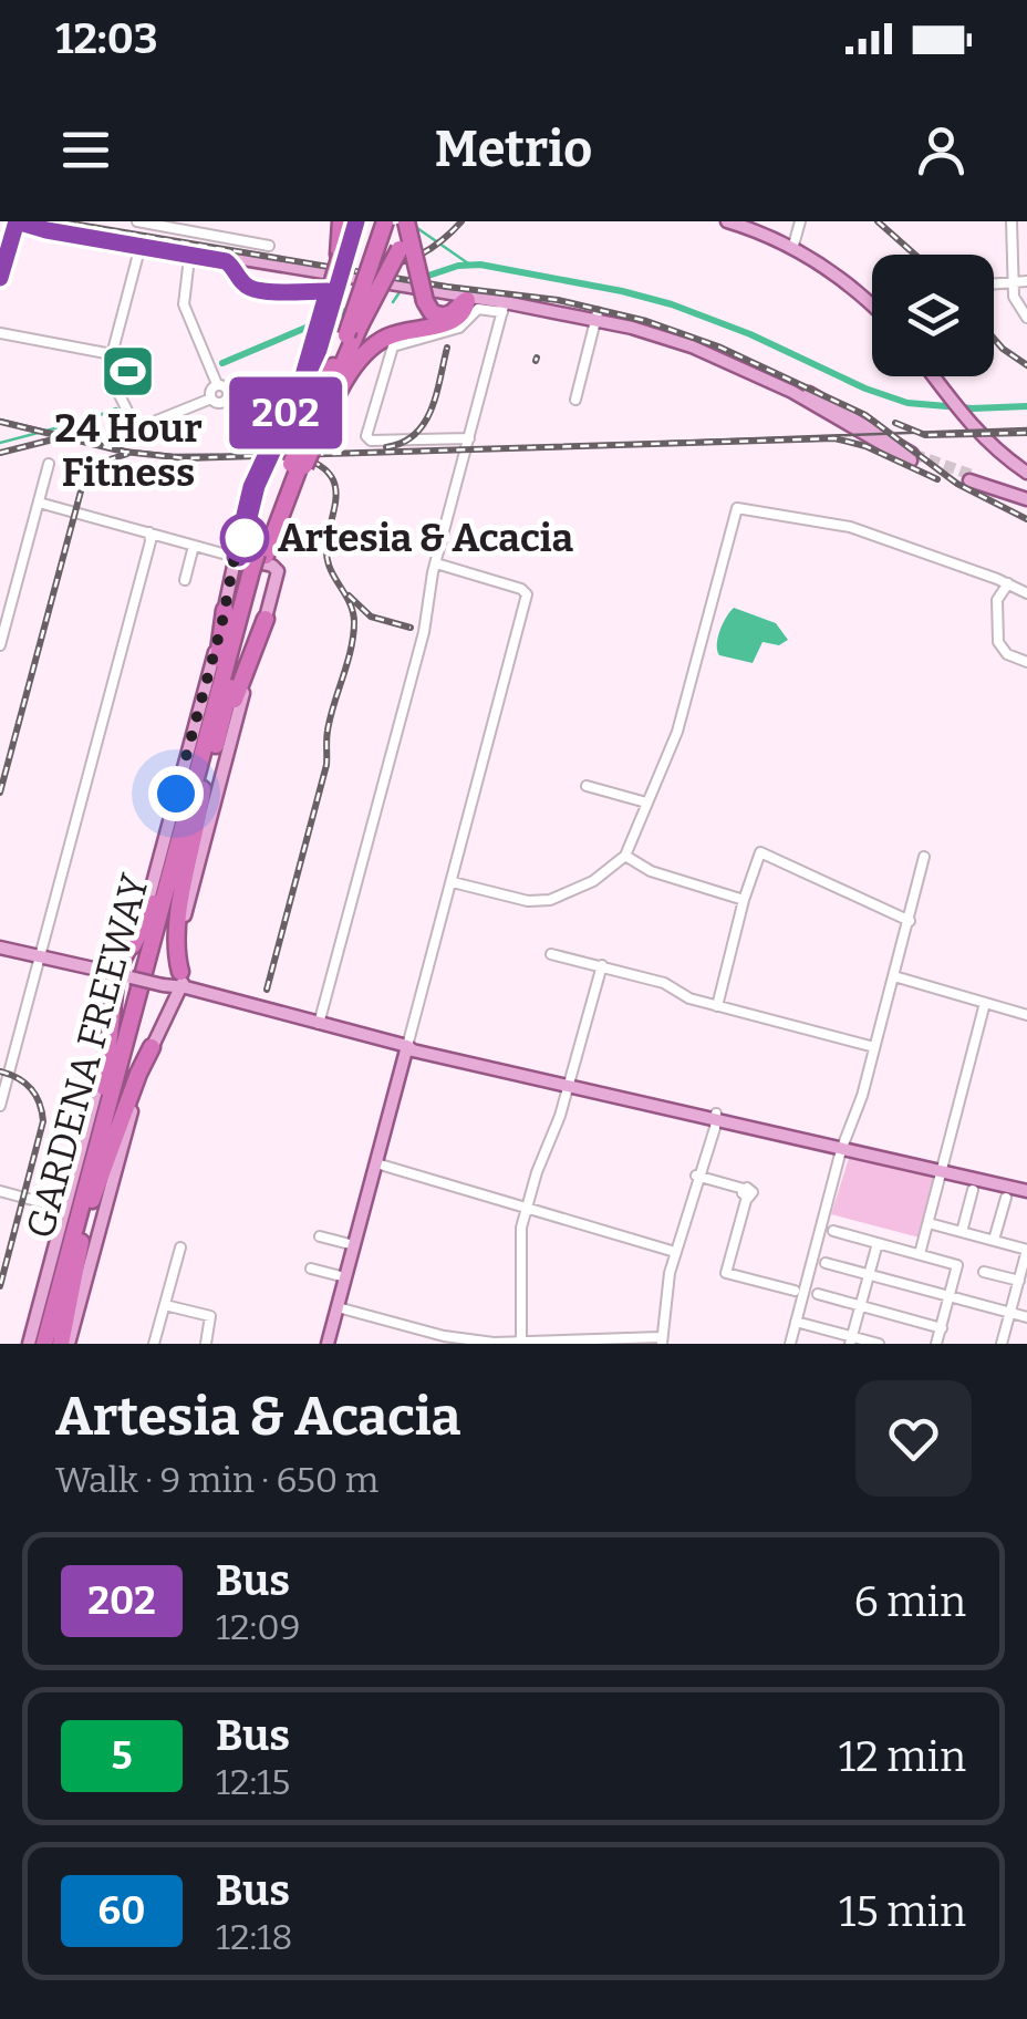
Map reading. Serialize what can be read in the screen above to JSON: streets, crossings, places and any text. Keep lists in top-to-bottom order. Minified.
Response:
{"streets":{"highway":["GARDENA FREEWAY"]},"places":{"sports":["24 Hour Fitness"],"other":["Artesia & Acacia"]},"lines":["bus line 202"],"page":{"status":"12:03","header":"Metrio","on_map":"202","heading":["Artesia & Acacia","Walk · 9 min · 650 m"],"list":[{"mark":"202","name":"Bus","note":"12:09","value":"6 min"},{"mark":"5","name":"Bus","note":"12:15","value":"12 min"},{"mark":"60","name":"Bus","note":"12:18","value":"15 min"}]}}
